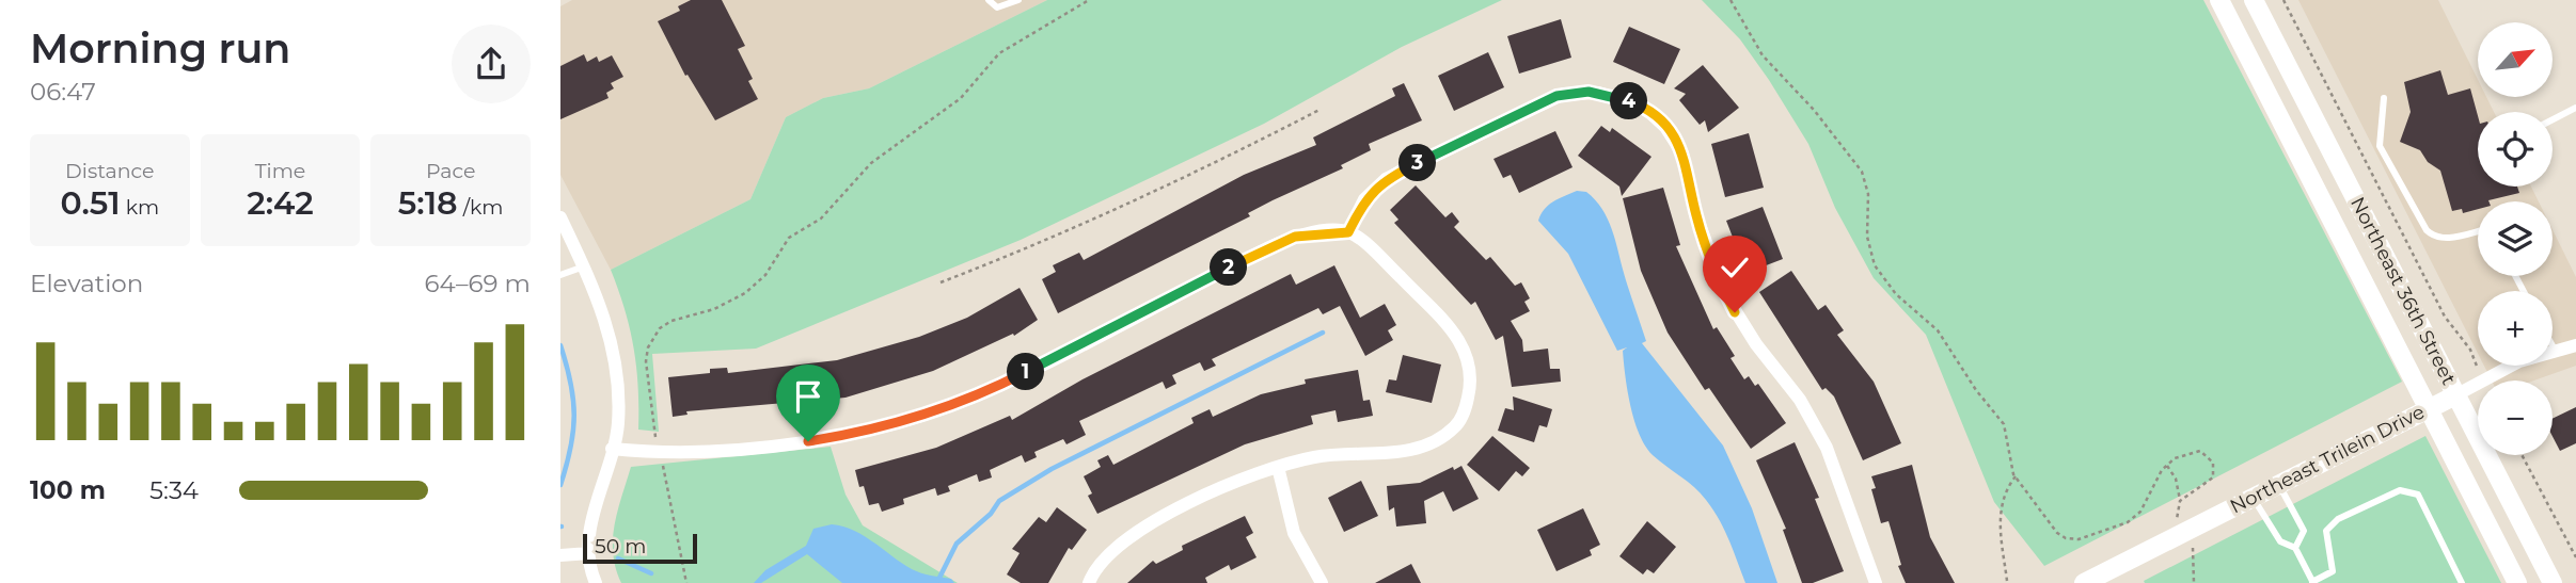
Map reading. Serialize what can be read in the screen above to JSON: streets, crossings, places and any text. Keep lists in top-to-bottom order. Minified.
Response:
{"streets":{"main road":["Northeast 36th Street","Northeast Trilein Drive"]},"crossings":[["Northeast 36th Street","Northeast Trilein Drive"]],"scale_bar":"50 m","north":"top right","page":{"heading":["Morning run","06:47"],"map_buttons":["+","−"],"pins":["4","3","2","1"],"stats":[["Distance","0.51 km"],["Time","2:42"],["Pace","5:18 /km"]],"chart":["Elevation","64–69 m"],"list":[{"name":"100 m","note":"5:34"}],"scale":"50 m"}}
